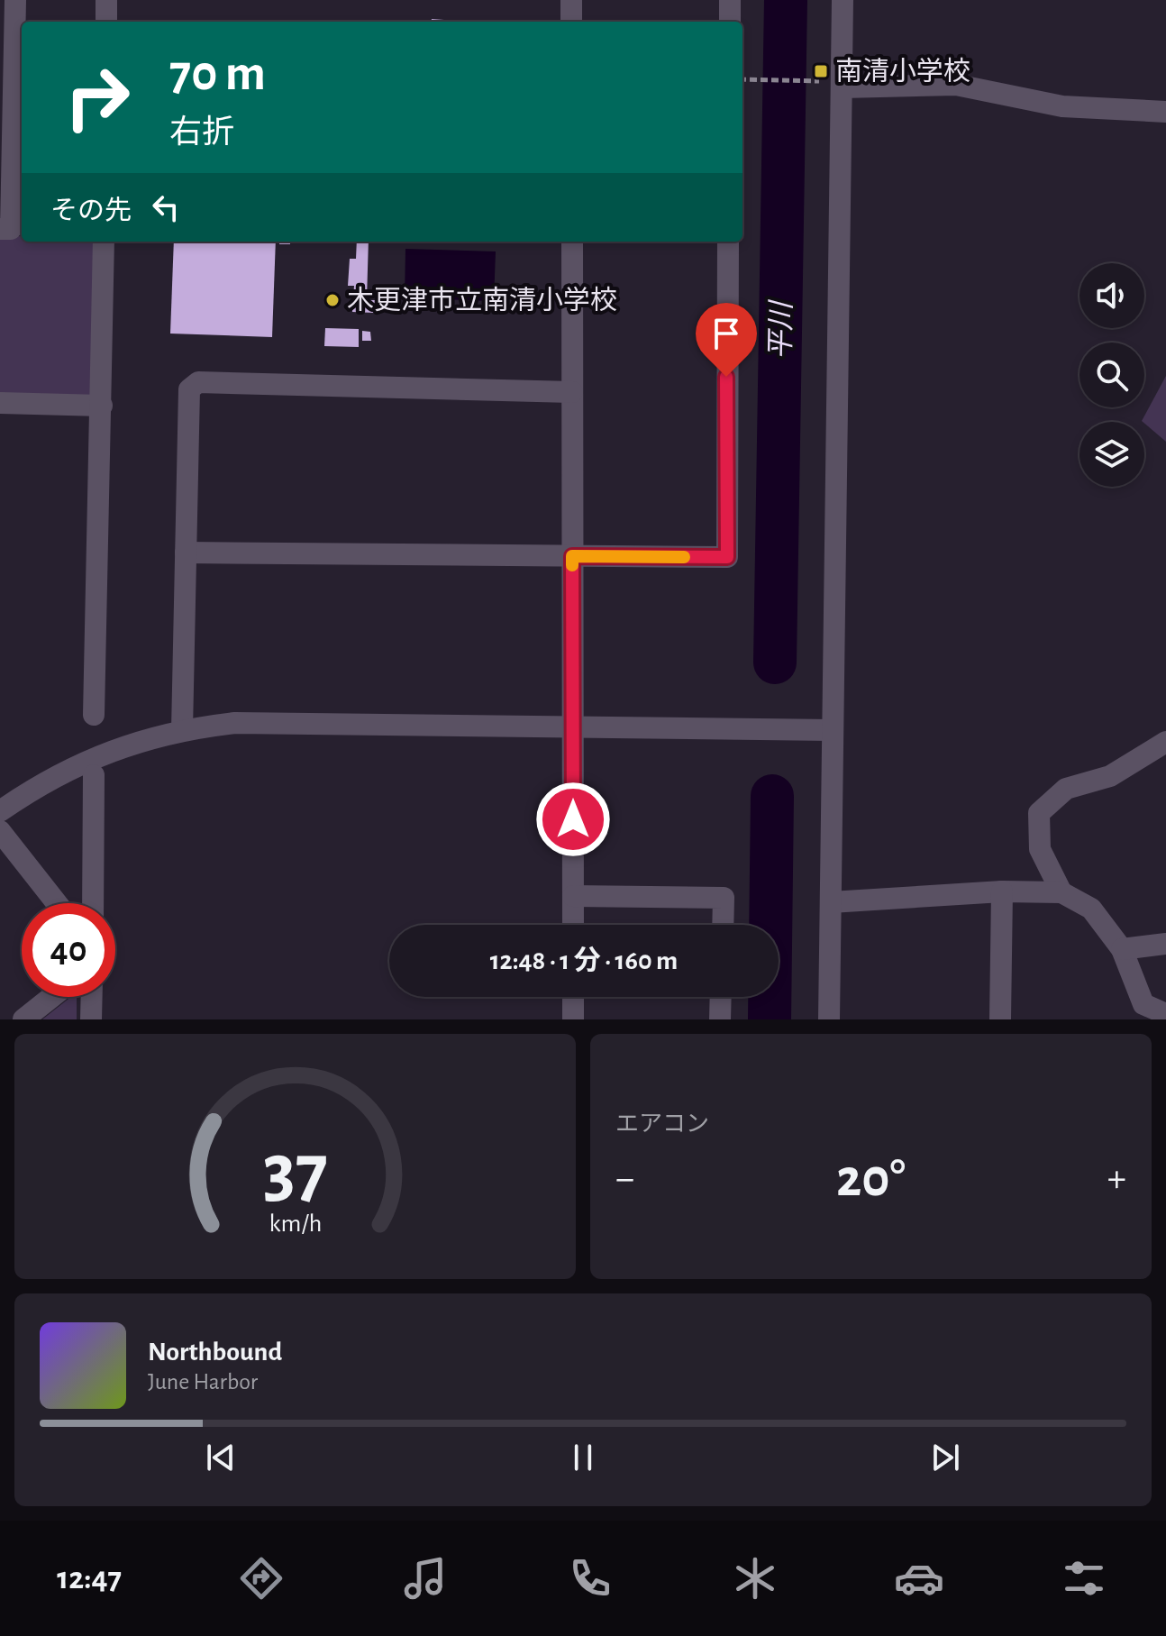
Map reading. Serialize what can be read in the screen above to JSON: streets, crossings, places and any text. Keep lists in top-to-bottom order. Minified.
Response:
{"water":["平川"],"places":{"transit":["南清小学校"],"other":["木更津市立南清小学校"]},"page":{"turn":["70 m","右折"],"then":"その先","limit":"40","trip":"12:48 · 1 分 · 160 m","tile":"エアコン","heat":["−","20°","+"],"song":["Northbound","June Harbor"],"tabs":"12:47","gauge":["37","km/h"]}}
